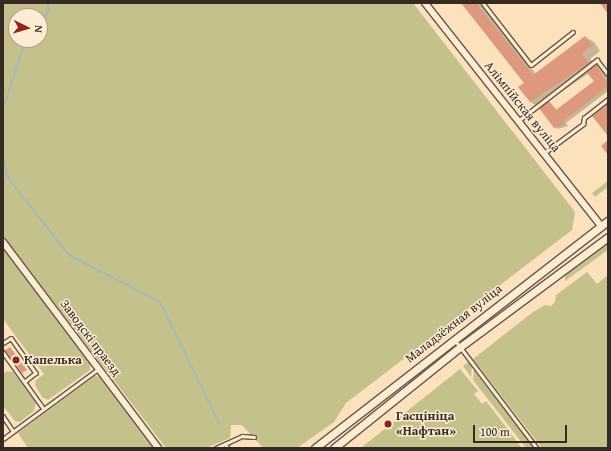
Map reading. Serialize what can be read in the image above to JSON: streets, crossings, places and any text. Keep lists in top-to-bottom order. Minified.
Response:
{"streets":{"main road":["Маладзёжная вуліца"],"street":["Алімпійская вуліца","Заводскі праезд"]},"crossings":[["Алімпійская вуліца","Маладзёжная вуліца"]],"places":["Капелька","Гасцініца «Нафтан»"],"scale_bar":"100 m","north":"right"}
